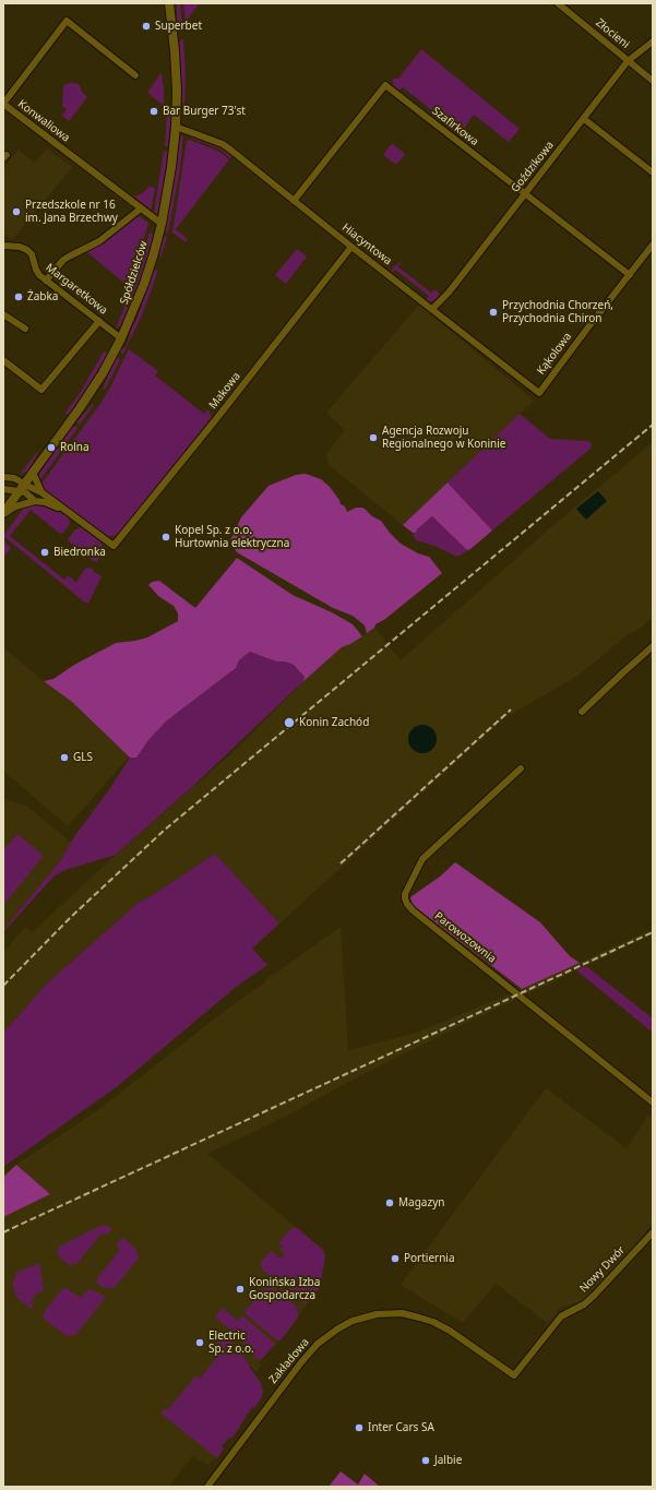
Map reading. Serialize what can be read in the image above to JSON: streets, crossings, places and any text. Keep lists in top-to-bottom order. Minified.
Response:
{"streets":{"street":["Złocieni","Konwaliowa","Szafirkowa","Goździkowa","Hiacyntowa","Spółdzielców","Margaretkowa","Kąkolowa","Makowa","Parowozownia","Nowy Dwór","Zakładowa"]},"crossings":[["Złocieni","Goździkowa"],["Konwaliowa","Spółdzielców"],["Szafirkowa","Goździkowa"],["Szafirkowa","Hiacyntowa"],["Szafirkowa","Kąkolowa"],["Goździkowa","Hiacyntowa"],["Hiacyntowa","Spółdzielców"],["Hiacyntowa","Kąkolowa"],["Hiacyntowa","Makowa"],["Spółdzielców","Margaretkowa"],["Nowy Dwór","Zakładowa"]],"places":["Superbet","Bar Burger 73'st","Przedszkole nr 16 im. Jana Brzechwy","Żabka","Przychodnia Chorzeń, Przychodnia Chiron","Agencja Rozwoju Regionalnego w Koninie","Rolna","Kopel Sp. z o.o. Hurtownia elektryczna","Biedronka","Konin Zachód","GLS","Magazyn","Portiernia","Konińska Izba Gospodarcza","Electric Sp. z o.o.","Inter Cars SA","Jalbie"]}
